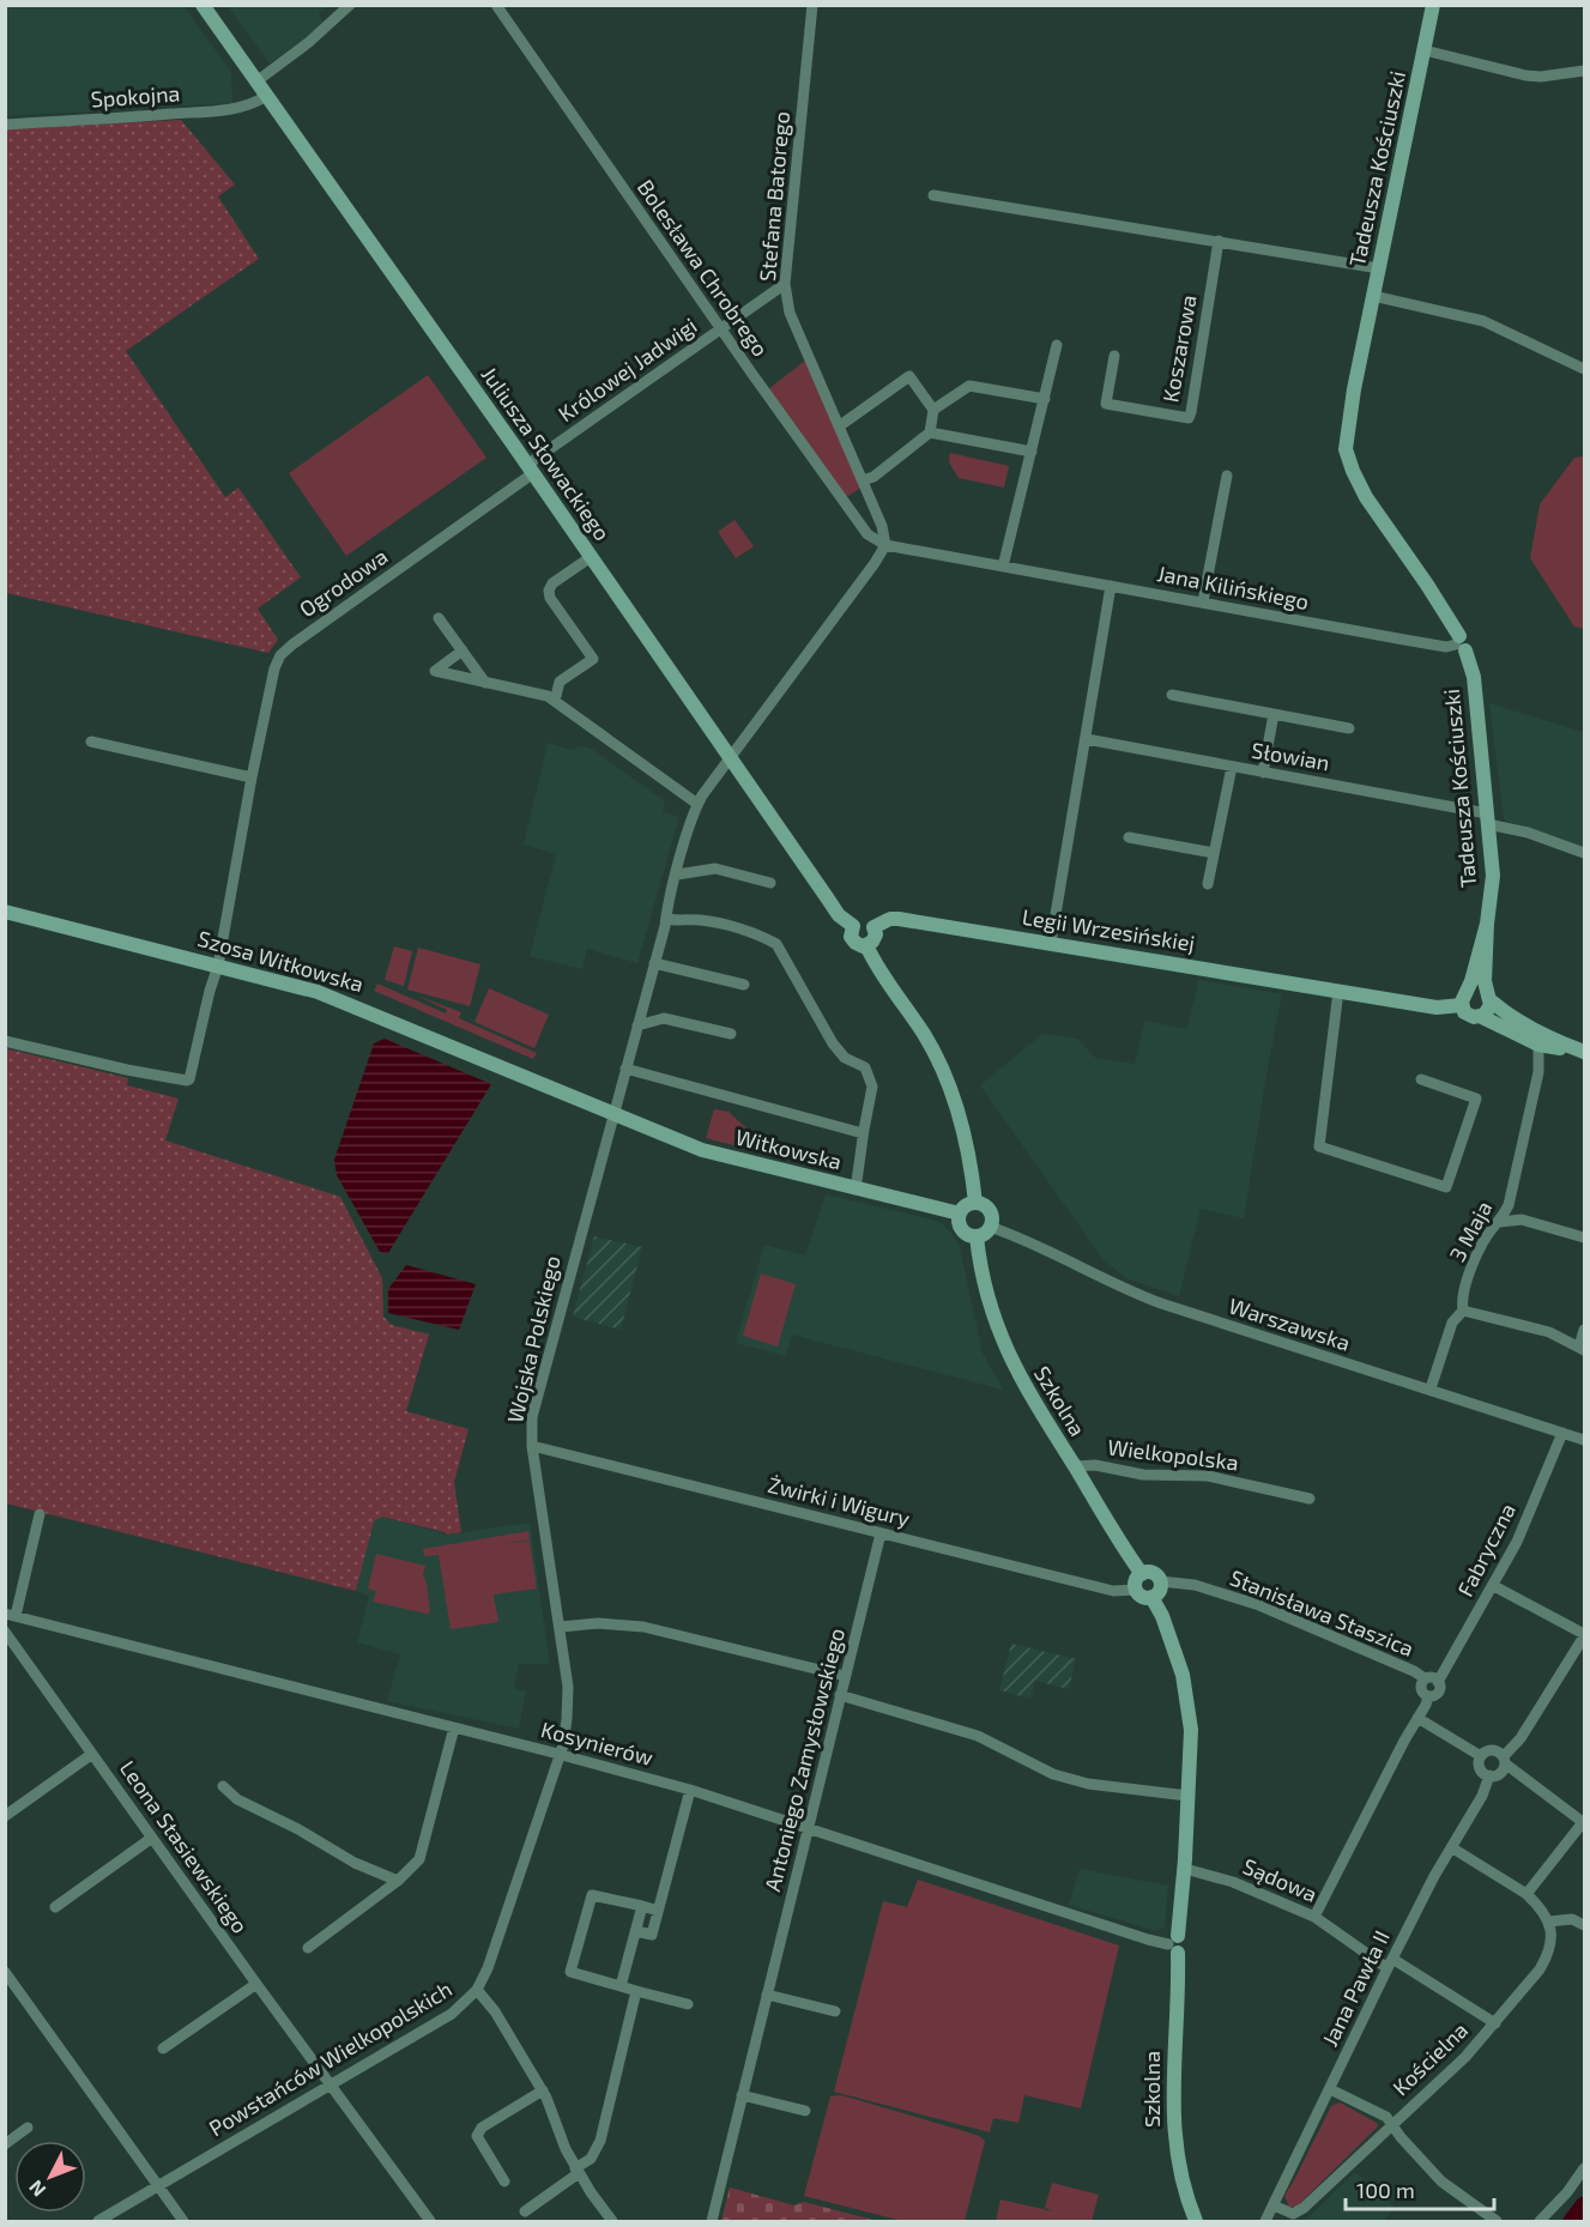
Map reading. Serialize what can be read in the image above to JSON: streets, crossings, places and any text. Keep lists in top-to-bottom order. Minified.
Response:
{"streets":{"street":["Spokojna","Tadeusza Kościuszki","Stefana Batorego","Bolesława Chrobrego","Koszarowa","Królowej Jadwigi","Juliusza Słowackiego","Ogrodowa","Jana Kilińskiego","Słowian","Legii Wrzesińskiej","Szosa Witkowska","Witkowska","3 Maja","Warszawska","Wojska Polskiego","Szkolna","Wielkopolska","Żwirki i Wigury","Fabryczna","Stanisława Staszica","Kosynierów","Antoniego Zamysłowskiego","Leona Stasiewskiego","Sądowa","Jana Pawła II","Powstańców Wielkopolskich","Kościelna"]},"crossings":[["Spokojna","Juliusza Słowackiego"],["Tadeusza Kościuszki","Jana Kilińskiego"],["Tadeusza Kościuszki","Słowian"],["Tadeusza Kościuszki","Legii Wrzesińskiej"],["Stefana Batorego","Bolesława Chrobrego"],["Stefana Batorego","Królowej Jadwigi"],["Stefana Batorego","Jana Kilińskiego"],["Stefana Batorego","Wojska Polskiego"],["Bolesława Chrobrego","Królowej Jadwigi"],["Bolesława Chrobrego","Jana Kilińskiego"],["Bolesława Chrobrego","Wojska Polskiego"],["Królowej Jadwigi","Juliusza Słowackiego"],["Królowej Jadwigi","Ogrodowa"],["Juliusza Słowackiego","Ogrodowa"],["Juliusza Słowackiego","Legii Wrzesińskiej"],["Juliusza Słowackiego","Wojska Polskiego"],["Ogrodowa","Szosa Witkowska"],["Jana Kilińskiego","Wojska Polskiego"],["Szosa Witkowska","Witkowska"],["Szosa Witkowska","Wojska Polskiego"],["Witkowska","Warszawska"],["Witkowska","Wojska Polskiego"],["Witkowska","Szkolna"],["3 Maja","Warszawska"],["Warszawska","Szkolna"],["Warszawska","Fabryczna"],["Wojska Polskiego","Żwirki i Wigury"],["Wojska Polskiego","Kosynierów"],["Wojska Polskiego","Powstańców Wielkopolskich"],["Szkolna","Wielkopolska"],["Szkolna","Żwirki i Wigury"],["Szkolna","Stanisława Staszica"],["Szkolna","Kosynierów"],["Szkolna","Sądowa"],["Żwirki i Wigury","Stanisława Staszica"],["Żwirki i Wigury","Antoniego Zamysłowskiego"],["Fabryczna","Stanisława Staszica"],["Kosynierów","Antoniego Zamysłowskiego"],["Kosynierów","Powstańców Wielkopolskich"],["Leona Stasiewskiego","Powstańców Wielkopolskich"],["Sądowa","Jana Pawła II"],["Sądowa","Kościelna"],["Jana Pawła II","Kościelna"]],"scale_bar":"100 m","north":"bottom left"}
